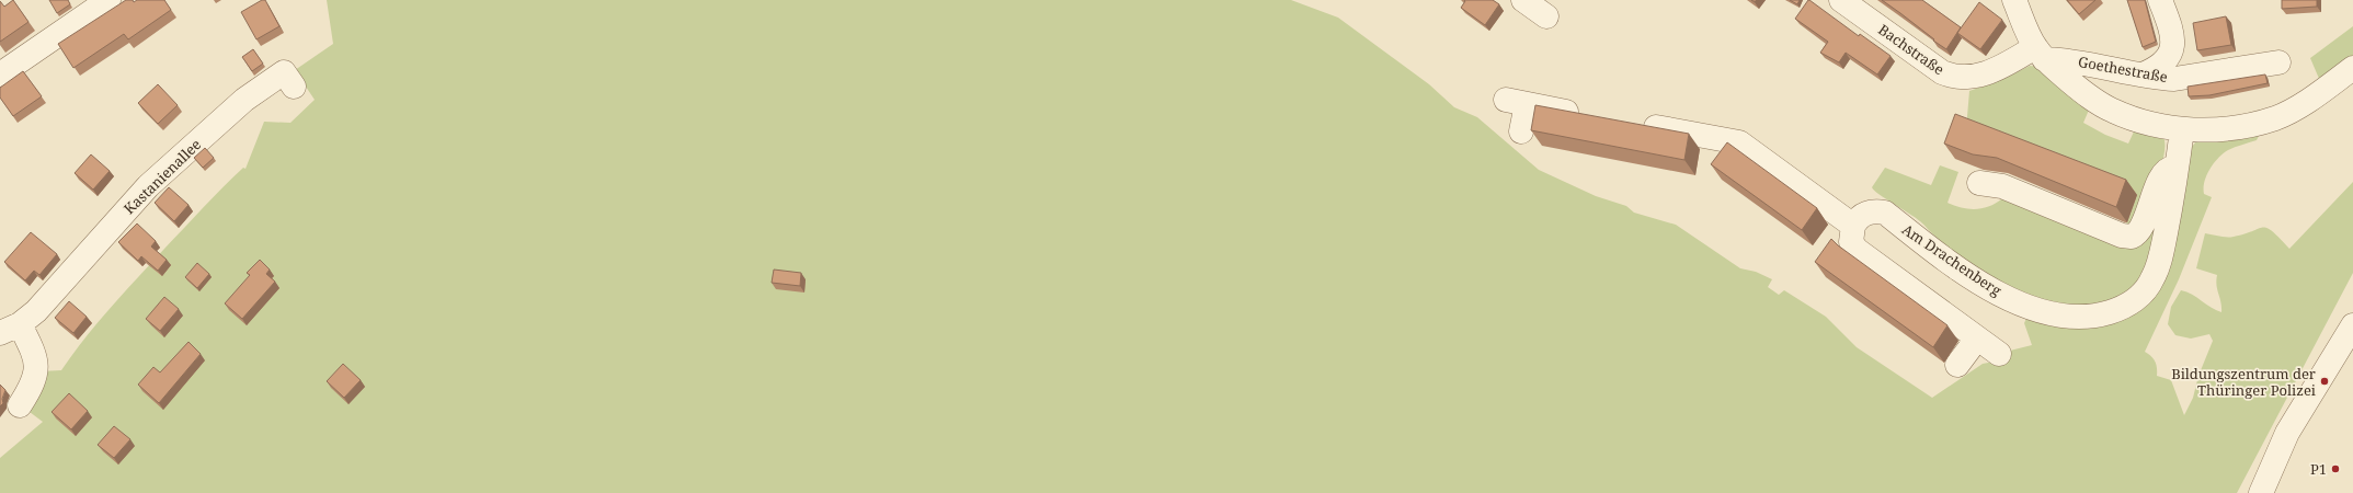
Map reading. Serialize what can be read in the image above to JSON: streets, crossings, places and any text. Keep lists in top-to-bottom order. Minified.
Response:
{"streets":{"street":["Bachstraße","Goethestraße","Kastanienallee","Am Drachenberg"]},"crossings":[["Bachstraße","Goethestraße"],["Goethestraße","Am Drachenberg"]],"places":["Bildungszentrum der Thüringer Polizei","P1"]}
